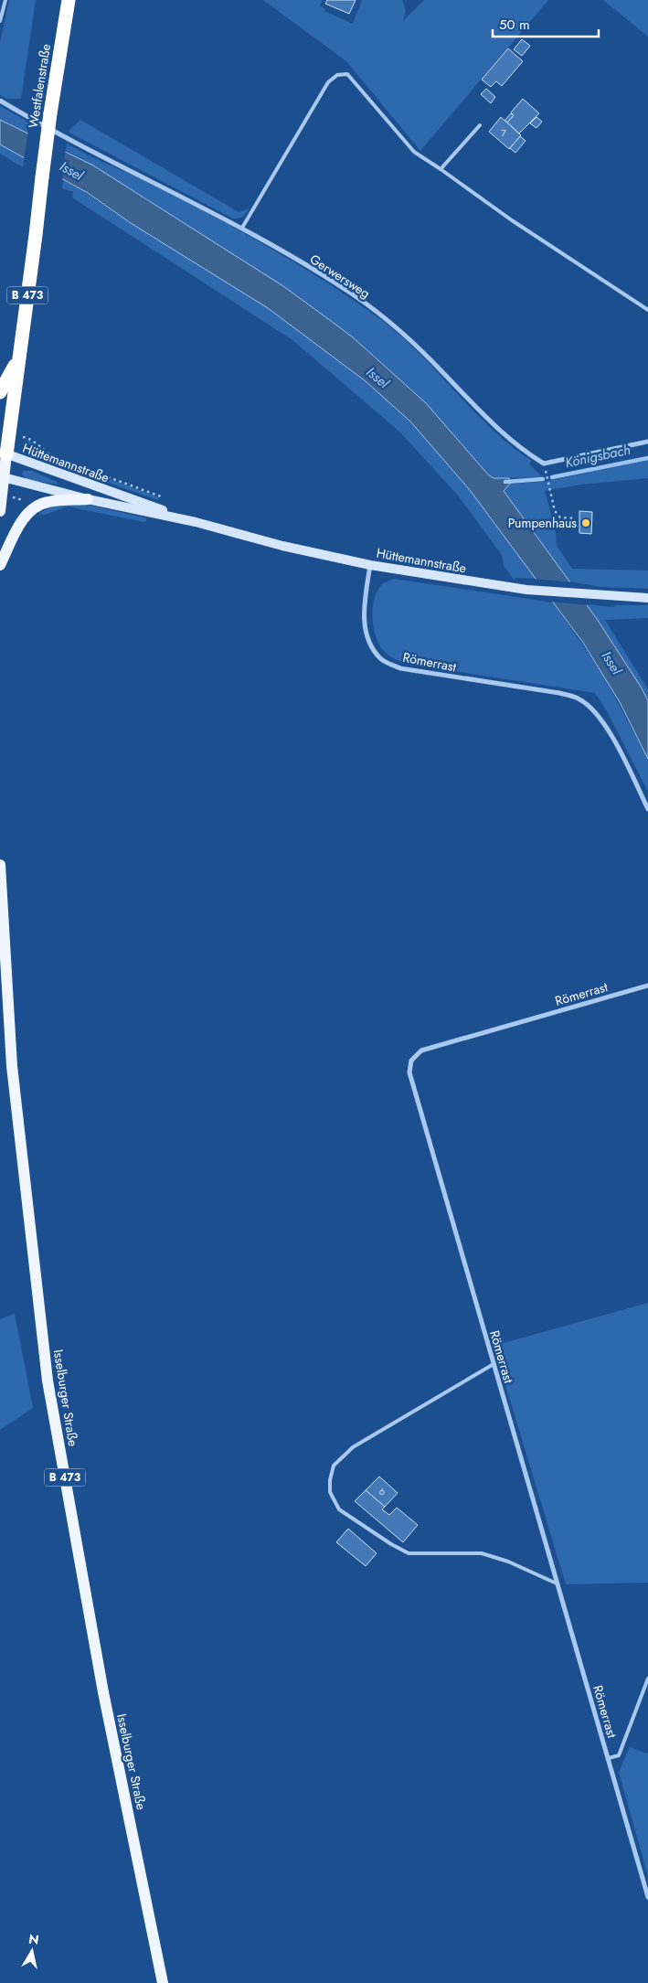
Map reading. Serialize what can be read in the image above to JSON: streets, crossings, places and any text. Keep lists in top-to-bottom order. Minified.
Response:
{"streets":{"highway":["Westfalenstraße","B 473"],"main road":["Hüttemannstraße","Isselburger Straße"],"street":["Gerwersweg","Römerrast"]},"crossings":[["Westfalenstraße","B 473"],["B 473","Hüttemannstraße"],["Hüttemannstraße","Römerrast"]],"water":["Issel","Königsbach"],"places":["Pumpenhaus"],"house_numbers":["7","6"],"scale_bar":"50 m","north":"top"}
